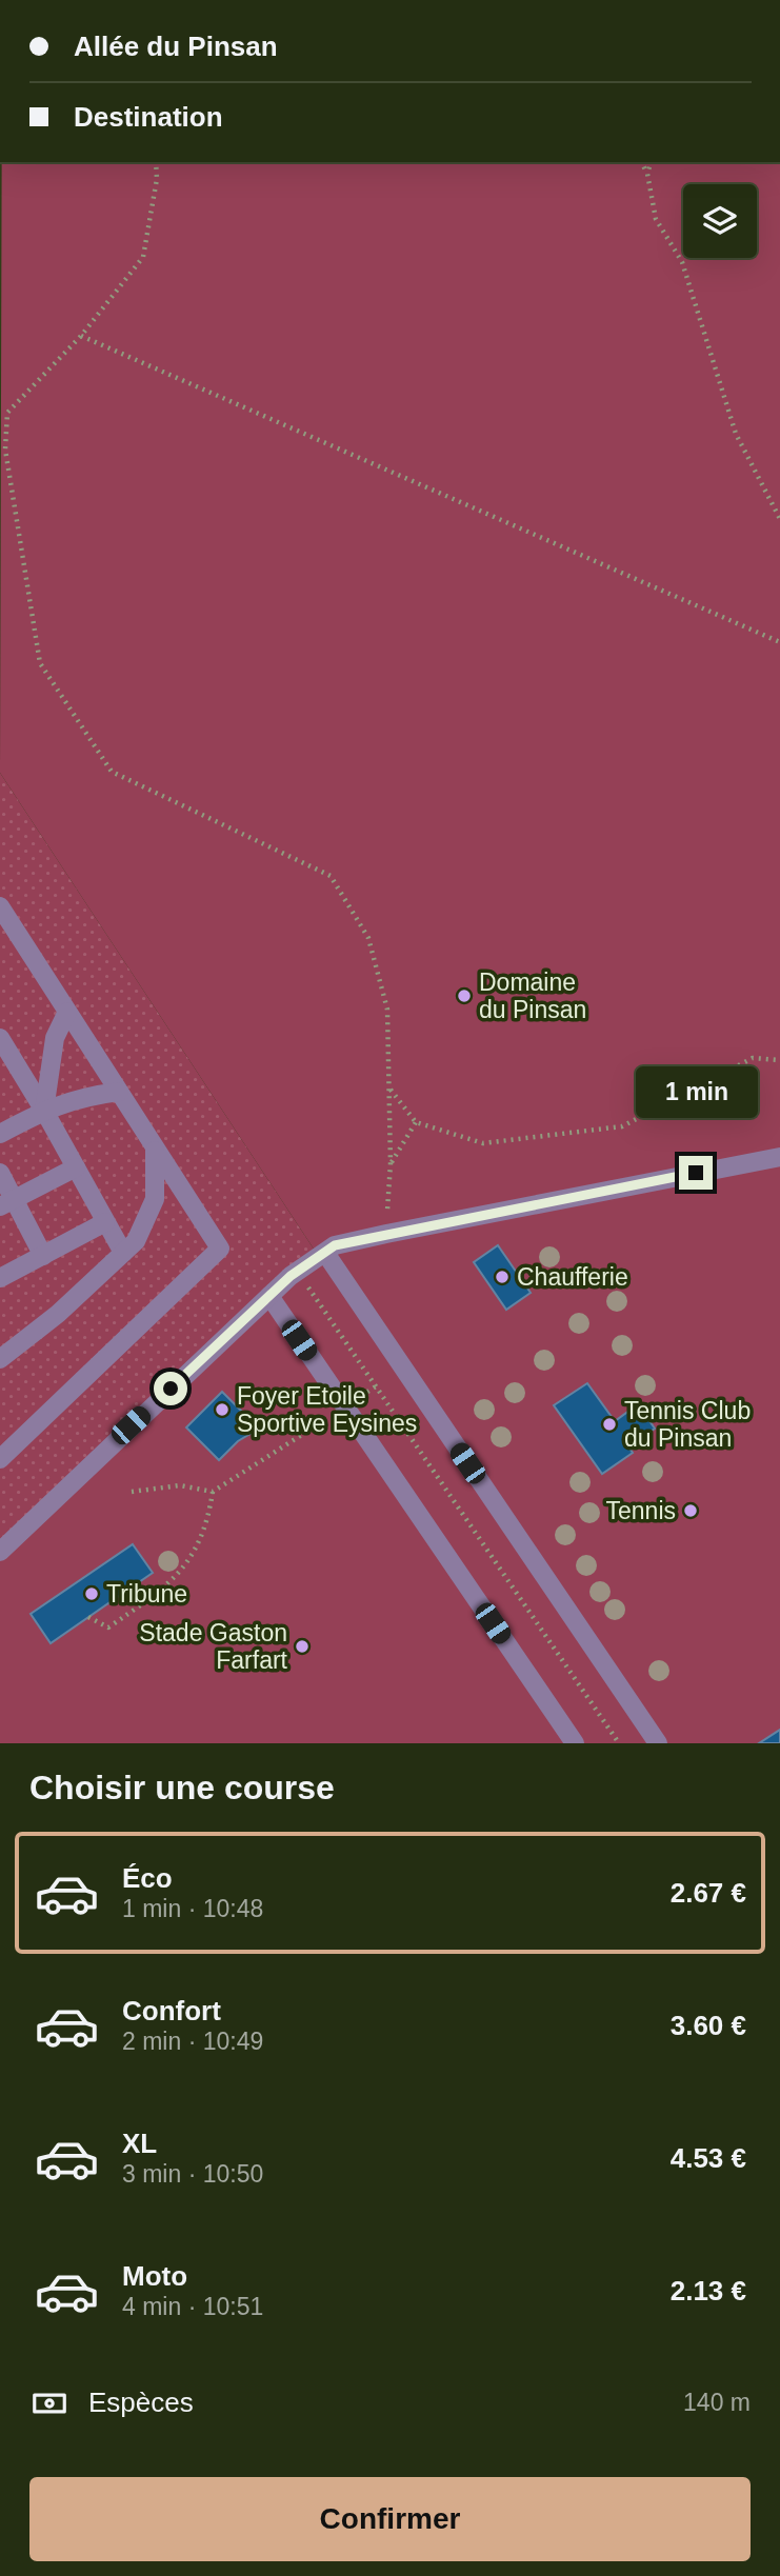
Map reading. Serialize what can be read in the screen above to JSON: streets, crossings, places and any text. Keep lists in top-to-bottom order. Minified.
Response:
{"places":["Domaine du Pinsan","Chaufferie","Foyer Etoile Sportive Eysines","Tennis Club du Pinsan","Tennis","Tribune","Stade Gaston Farfart"],"page":{"banner":["Allée du Pinsan","Destination"],"bubble":"1 min","heading":"Choisir une course","list":[{"name":"Éco","note":"1 min · 10:48","value":"2.67 €"},{"name":"Confort","note":"2 min · 10:49","value":"3.60 €"},{"name":"XL","note":"3 min · 10:50","value":"4.53 €"},{"name":"Moto","note":"4 min · 10:51","value":"2.13 €"}],"pay":["Espèces","140 m"],"buttons":"Confirmer"}}
